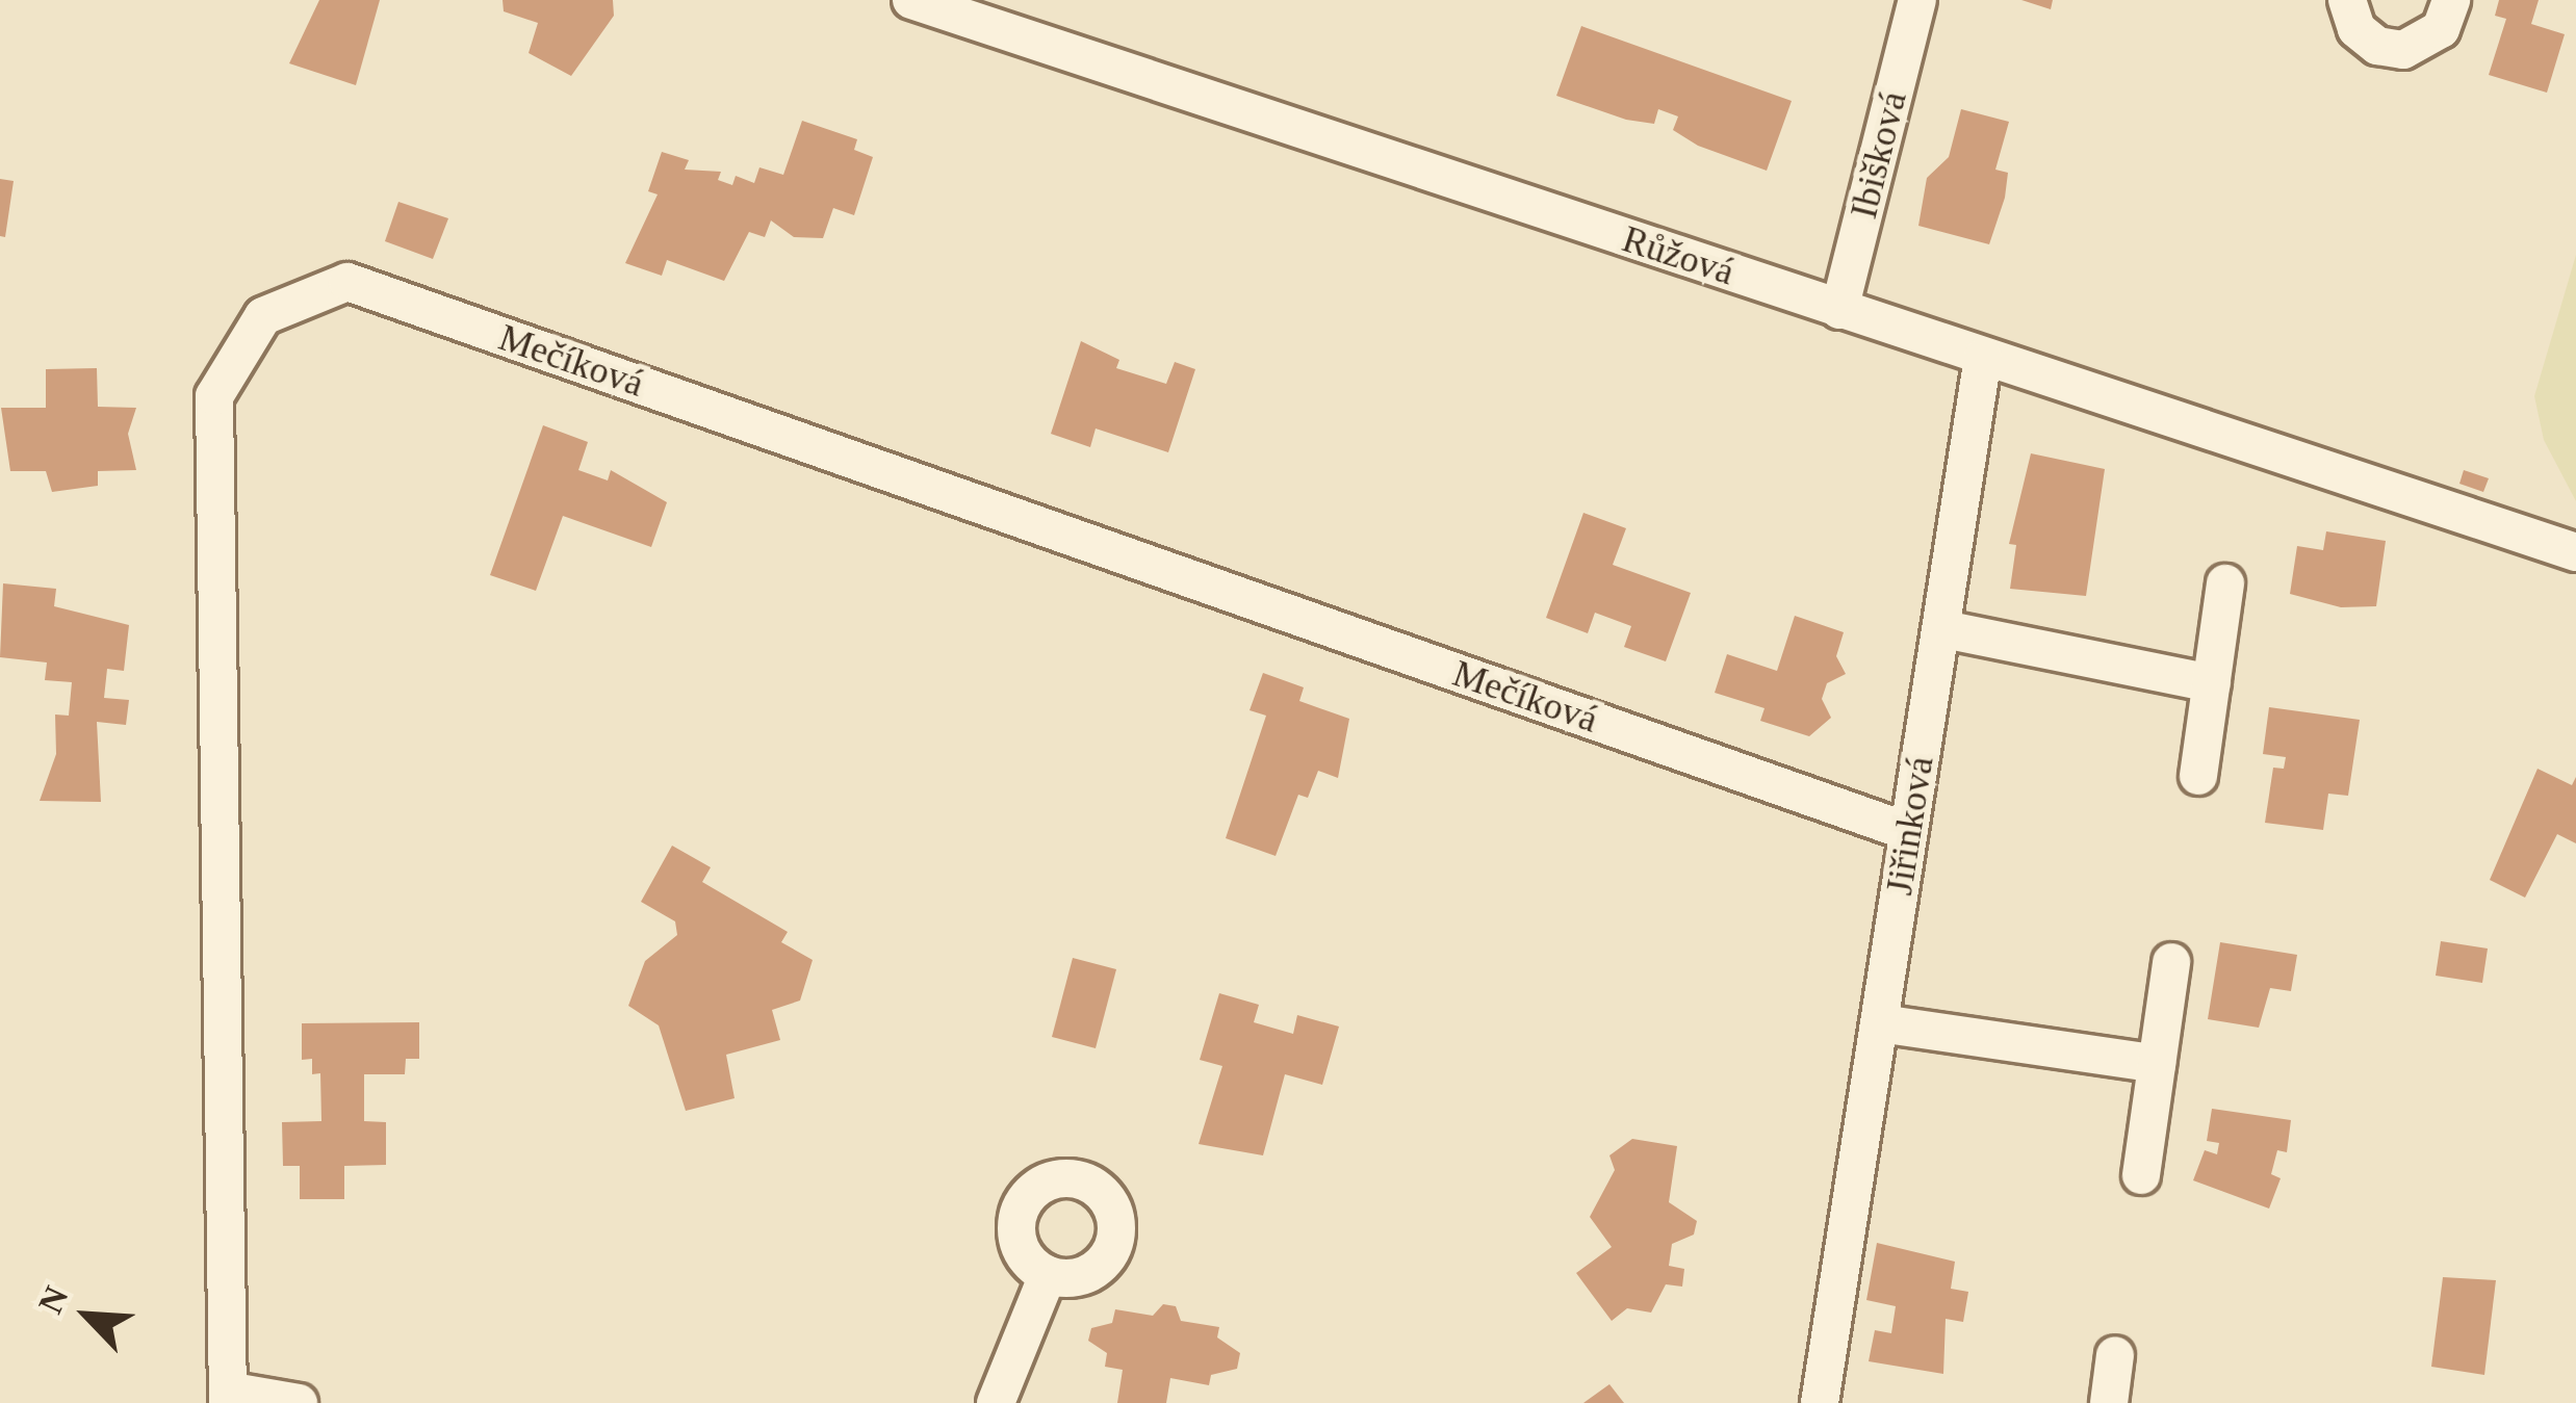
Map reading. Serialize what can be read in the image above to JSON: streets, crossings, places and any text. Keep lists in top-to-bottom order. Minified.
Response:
{"streets":{"street":["Ibišková","Růžová","Mečíková","Jiřinková"]},"crossings":[["Ibišková","Růžová"],["Růžová","Jiřinková"],["Mečíková","Jiřinková"]],"north":"top left"}
